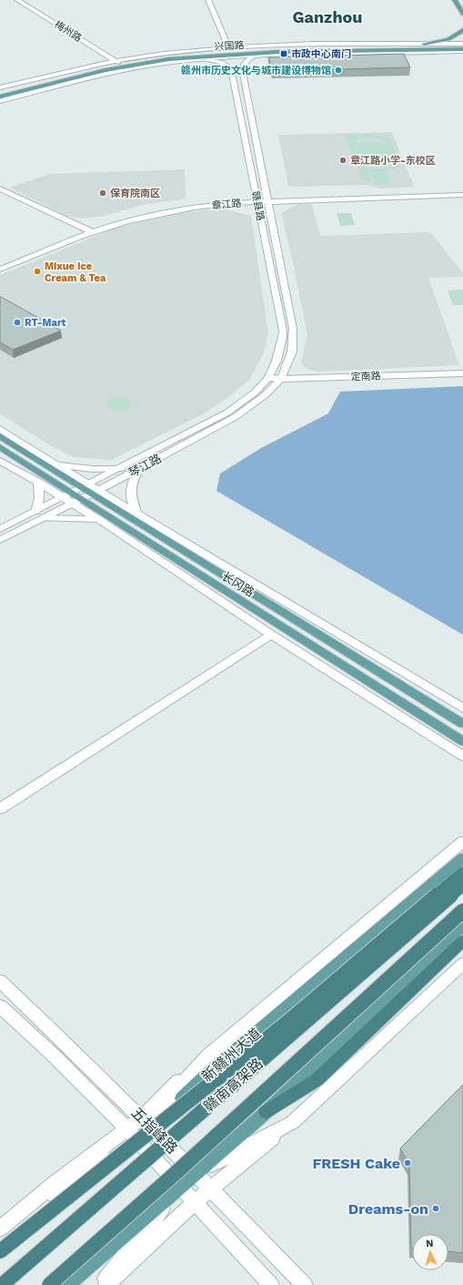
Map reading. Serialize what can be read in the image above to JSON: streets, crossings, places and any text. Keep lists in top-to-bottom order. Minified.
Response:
{"streets":{"highway":["赣南高架路"],"main road":["兴国路","长冈路","新赣州大道"],"street":["梅州路","章江路","赣县路","定南路","琴江路","五指峰路"]},"crossings":[["梅州路","兴国路"],["兴国路","赣县路"],["章江路","赣县路"],["赣县路","定南路"],["赣县路","琴江路"],["定南路","琴江路"],["琴江路","长冈路"],["新赣州大道","五指峰路"]],"districts":["Ganzhou"],"places":{"transit":["市政中心南门"],"other":["赣州市历史文化与城市建设博物馆","章江路小学-东校区","保育院南区","Mixue Ice Cream & Tea","RT-Mart","FRESH Cake","Dreams-on"]},"north":"top"}
